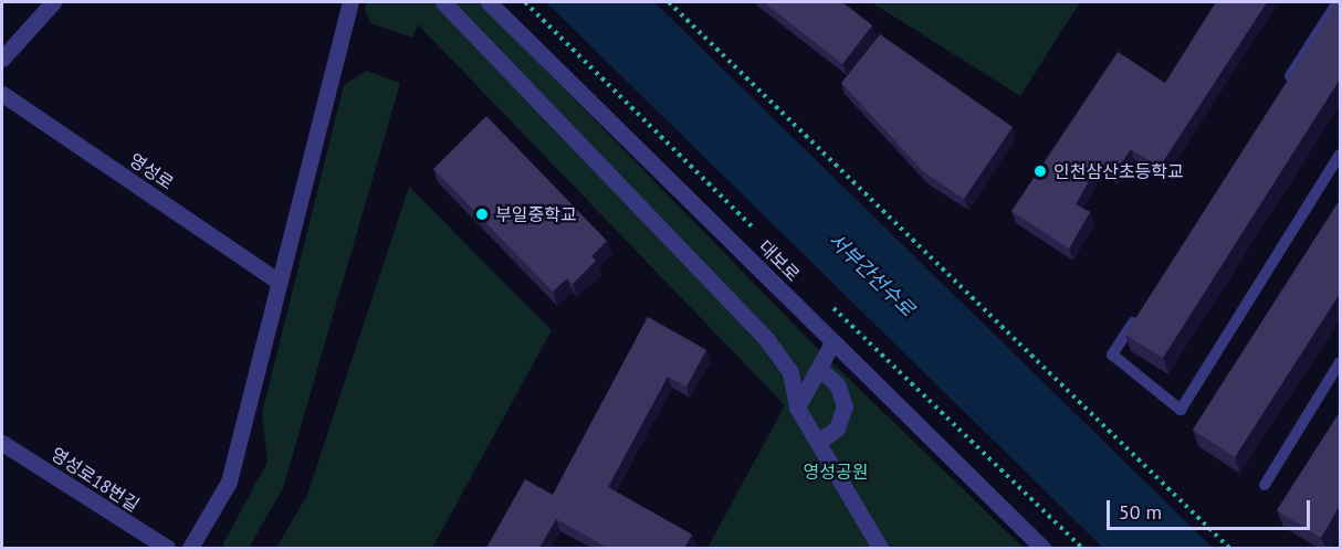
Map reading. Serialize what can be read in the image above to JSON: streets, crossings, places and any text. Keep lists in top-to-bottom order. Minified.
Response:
{"streets":{"street":["영성로","대보로","영성로18번길"]},"water":["서부간선수로"],"parks":["영성공원"],"places":["인천삼산초등학교","부일중학교"],"scale_bar":"50 m"}
